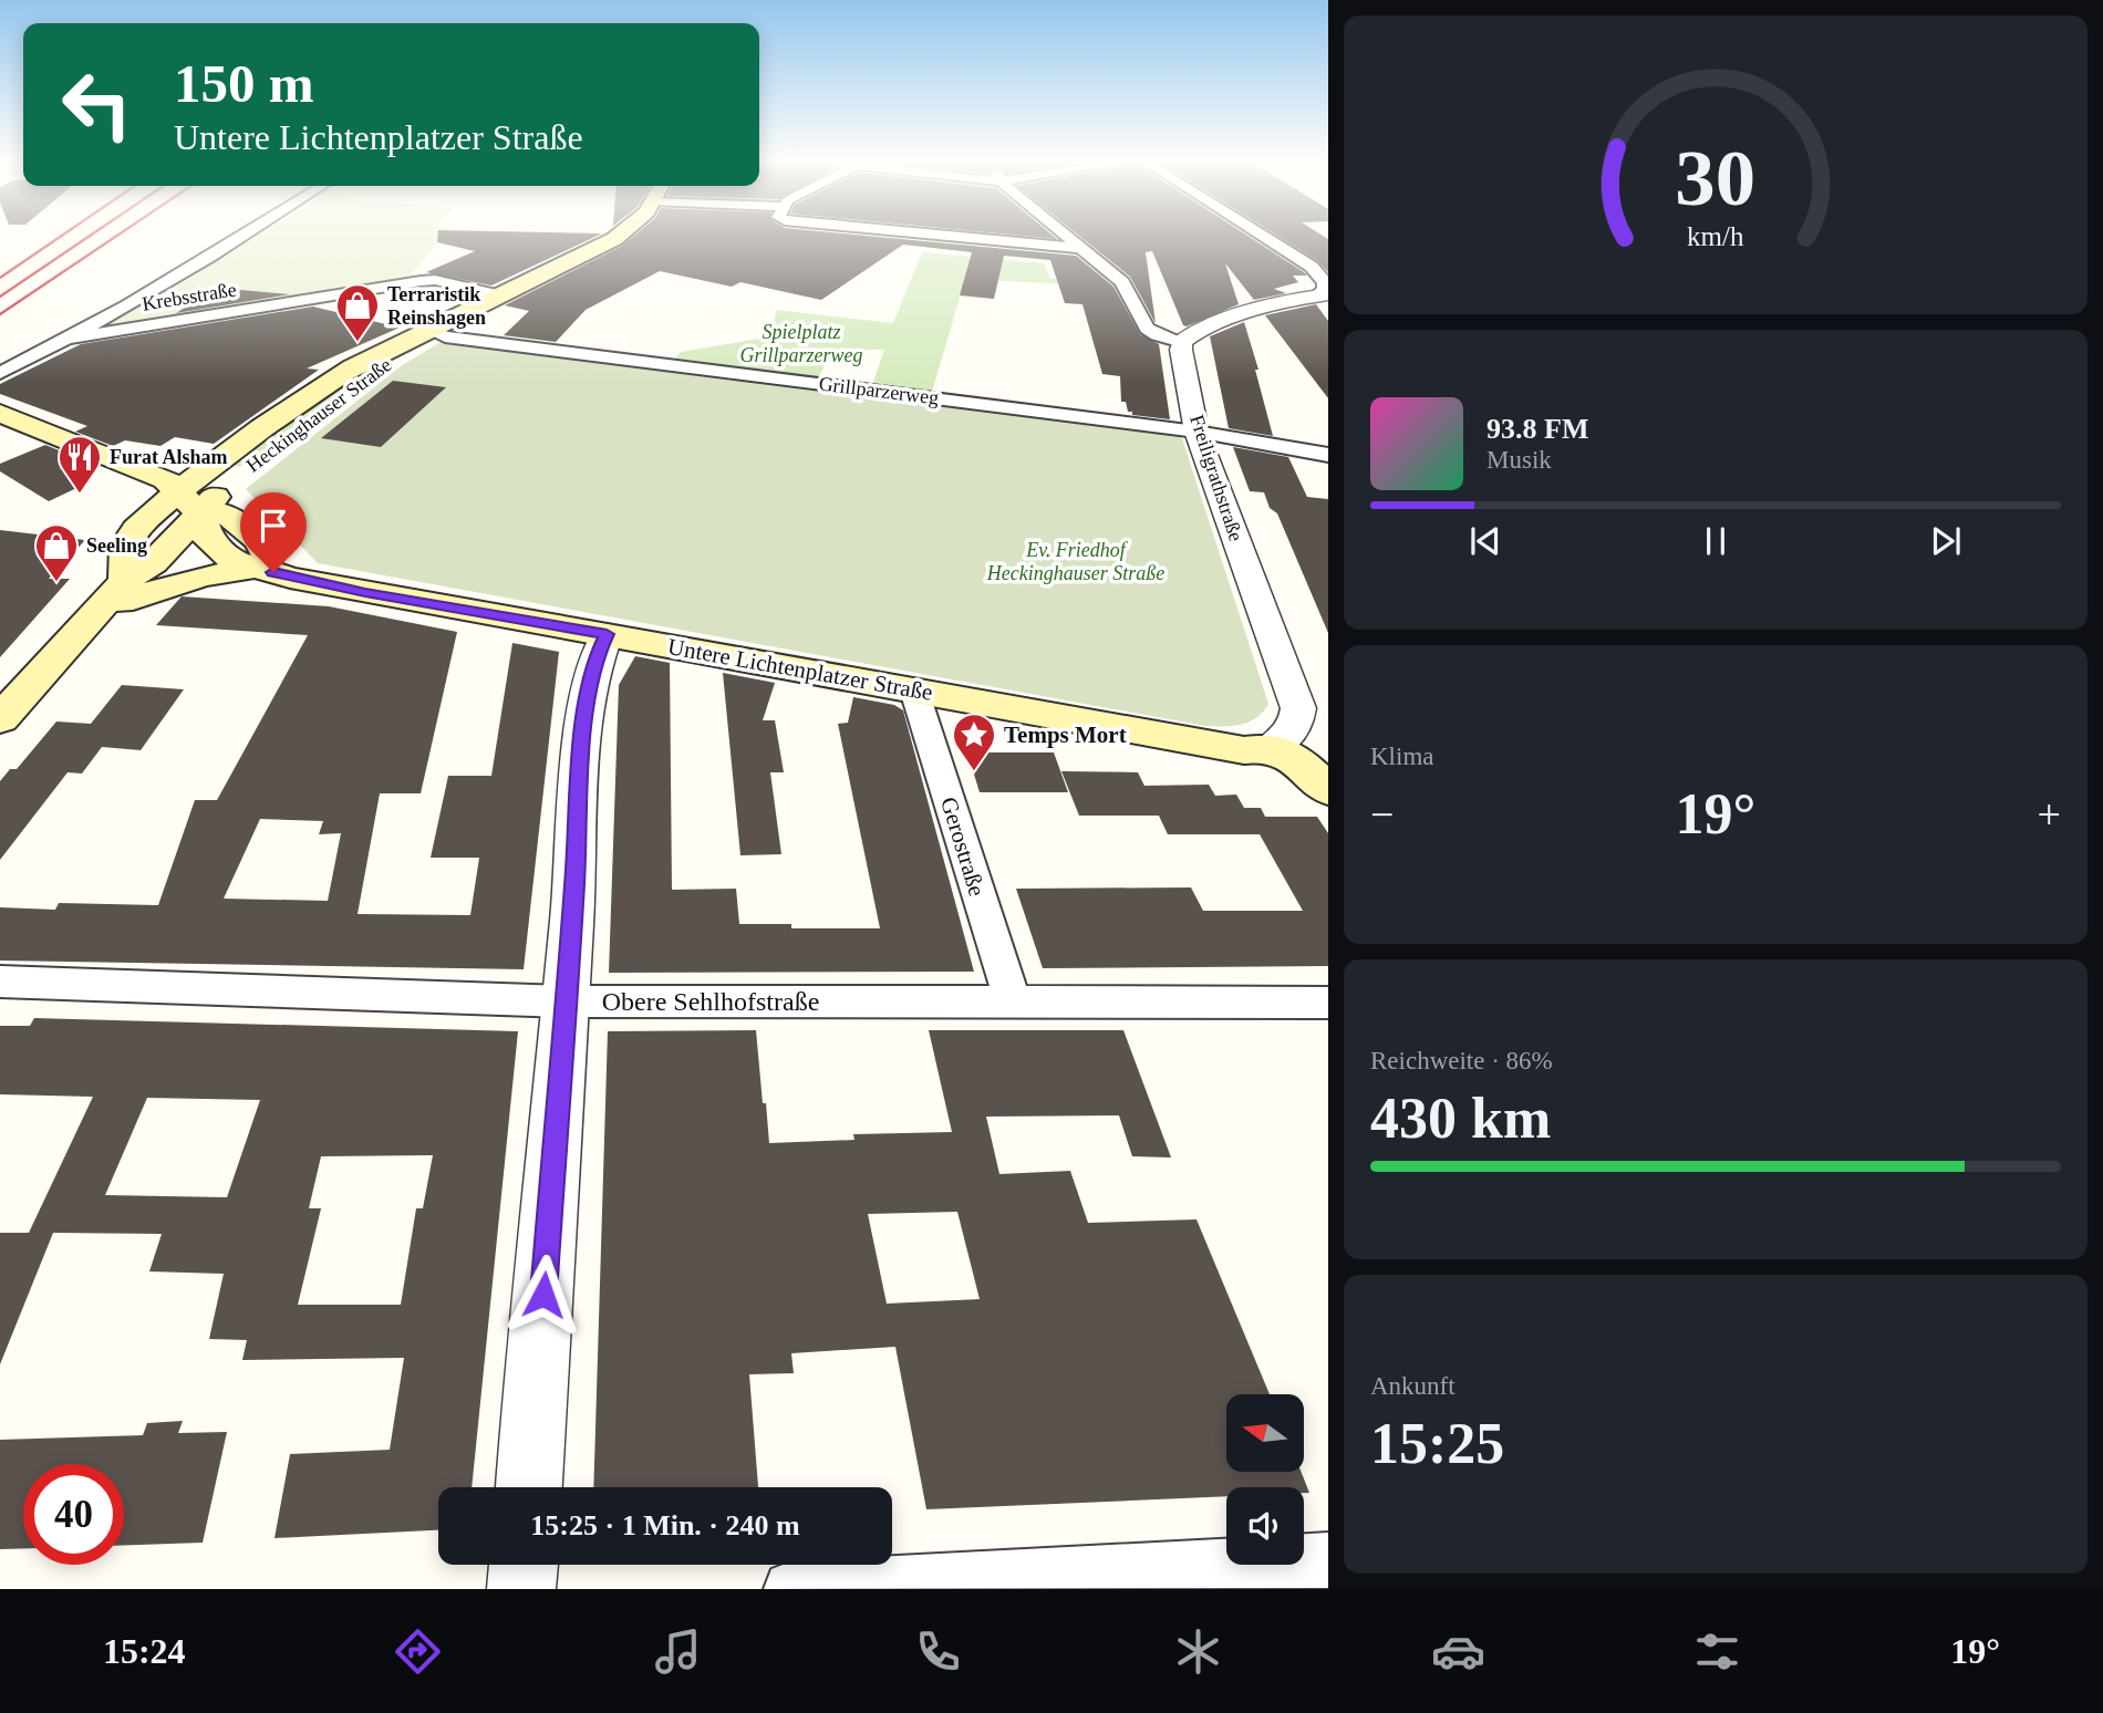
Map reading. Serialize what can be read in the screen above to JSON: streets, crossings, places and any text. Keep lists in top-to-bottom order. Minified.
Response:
{"streets":{"main road":["Heckinghauser Straße","Untere Lichtenplatzer Straße"],"street":["Krebsstraße","Grillparzerweg","Freiligrathstraße","Gerostraße","Obere Sehlhofstraße"]},"crossings":[["Krebsstraße","Heckinghauser Straße"],["Grillparzerweg","Heckinghauser Straße"],["Grillparzerweg","Freiligrathstraße"],["Heckinghauser Straße","Untere Lichtenplatzer Straße"],["Freiligrathstraße","Untere Lichtenplatzer Straße"],["Untere Lichtenplatzer Straße","Gerostraße"],["Gerostraße","Obere Sehlhofstraße"]],"parks":["Spielplatz Grillparzerweg","Ev. Friedhof Heckinghauser Straße"],"places":{"shop":["Terraristik Reinshagen","Seeling"],"restaurant":["Furat Alsham"],"place":["Temps Mort"]},"north":"left","page":{"turn":["150 m","Untere Lichtenplatzer Straße"],"song":["93.8 FM","Musik"],"tile":["Klima",["Reichweite · 86%","430 km"],["Ankunft","15:25"]],"heat":["−","19°","+"],"limit":"40","trip":"15:25 · 1 Min. · 240 m","tabs":["15:24","19°"],"gauge":["30","km/h"]}}
